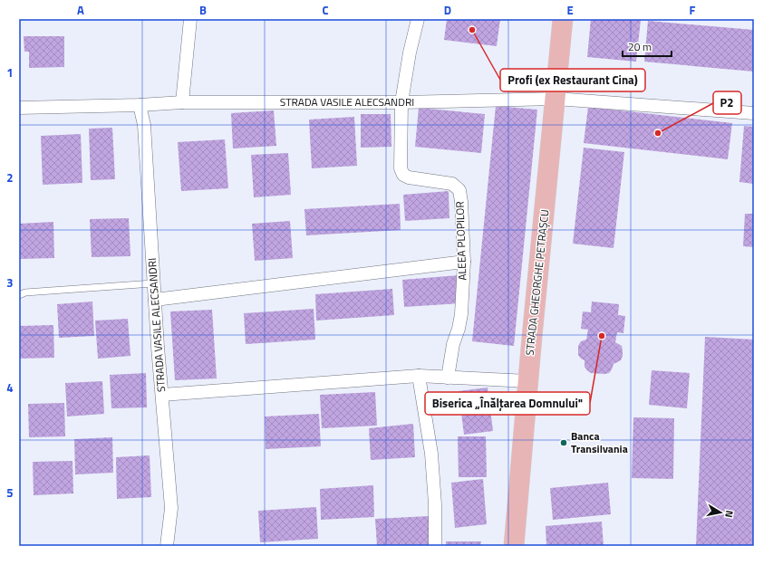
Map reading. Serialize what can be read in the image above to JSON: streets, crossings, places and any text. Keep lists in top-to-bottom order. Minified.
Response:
{"streets":{"main road":["STRADA GHEORGHE PETRAȘCU"],"street":["STRADA VASILE ALECSANDRI","ALEEA PLOPILOR"]},"crossings":[["STRADA VASILE ALECSANDRI","ALEEA PLOPILOR"],["STRADA VASILE ALECSANDRI","STRADA GHEORGHE PETRAȘCU"]],"places":["Profi (ex Restaurant Cina)","P2","Biserica „Înălțarea Domnului\"","Banca Transilvania"],"scale_bar":"20 m","north":"right","grid":{"columns":["A","B","C","D","E","F"],"rows":["1","2","3","4","5"]}}
